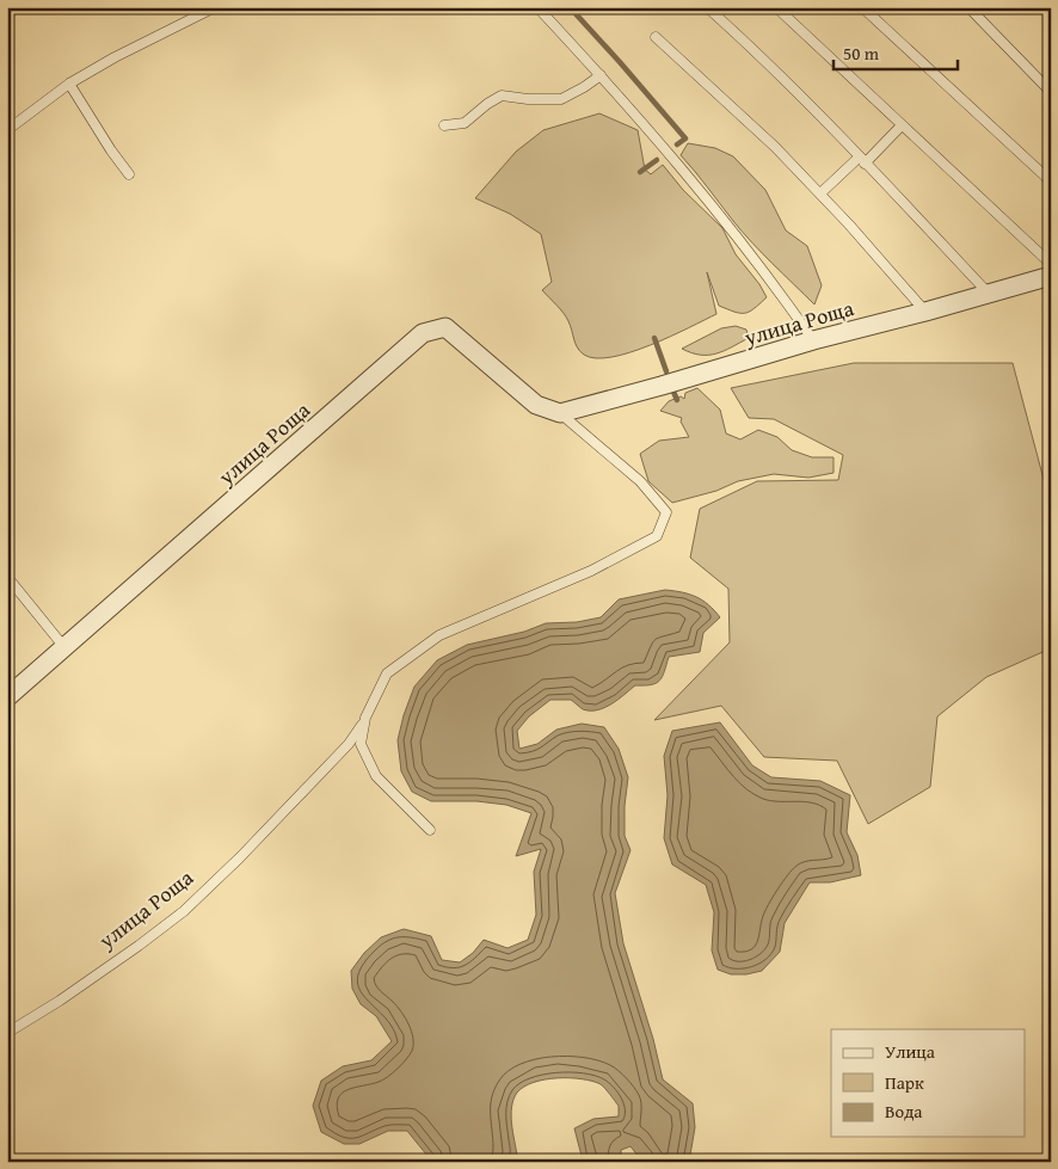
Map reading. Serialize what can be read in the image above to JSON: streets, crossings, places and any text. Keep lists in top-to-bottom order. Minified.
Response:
{"streets":{"street":["улица Роща"]},"legend":["Улица","Парк","Вода"],"scale_bar":"50 m"}
